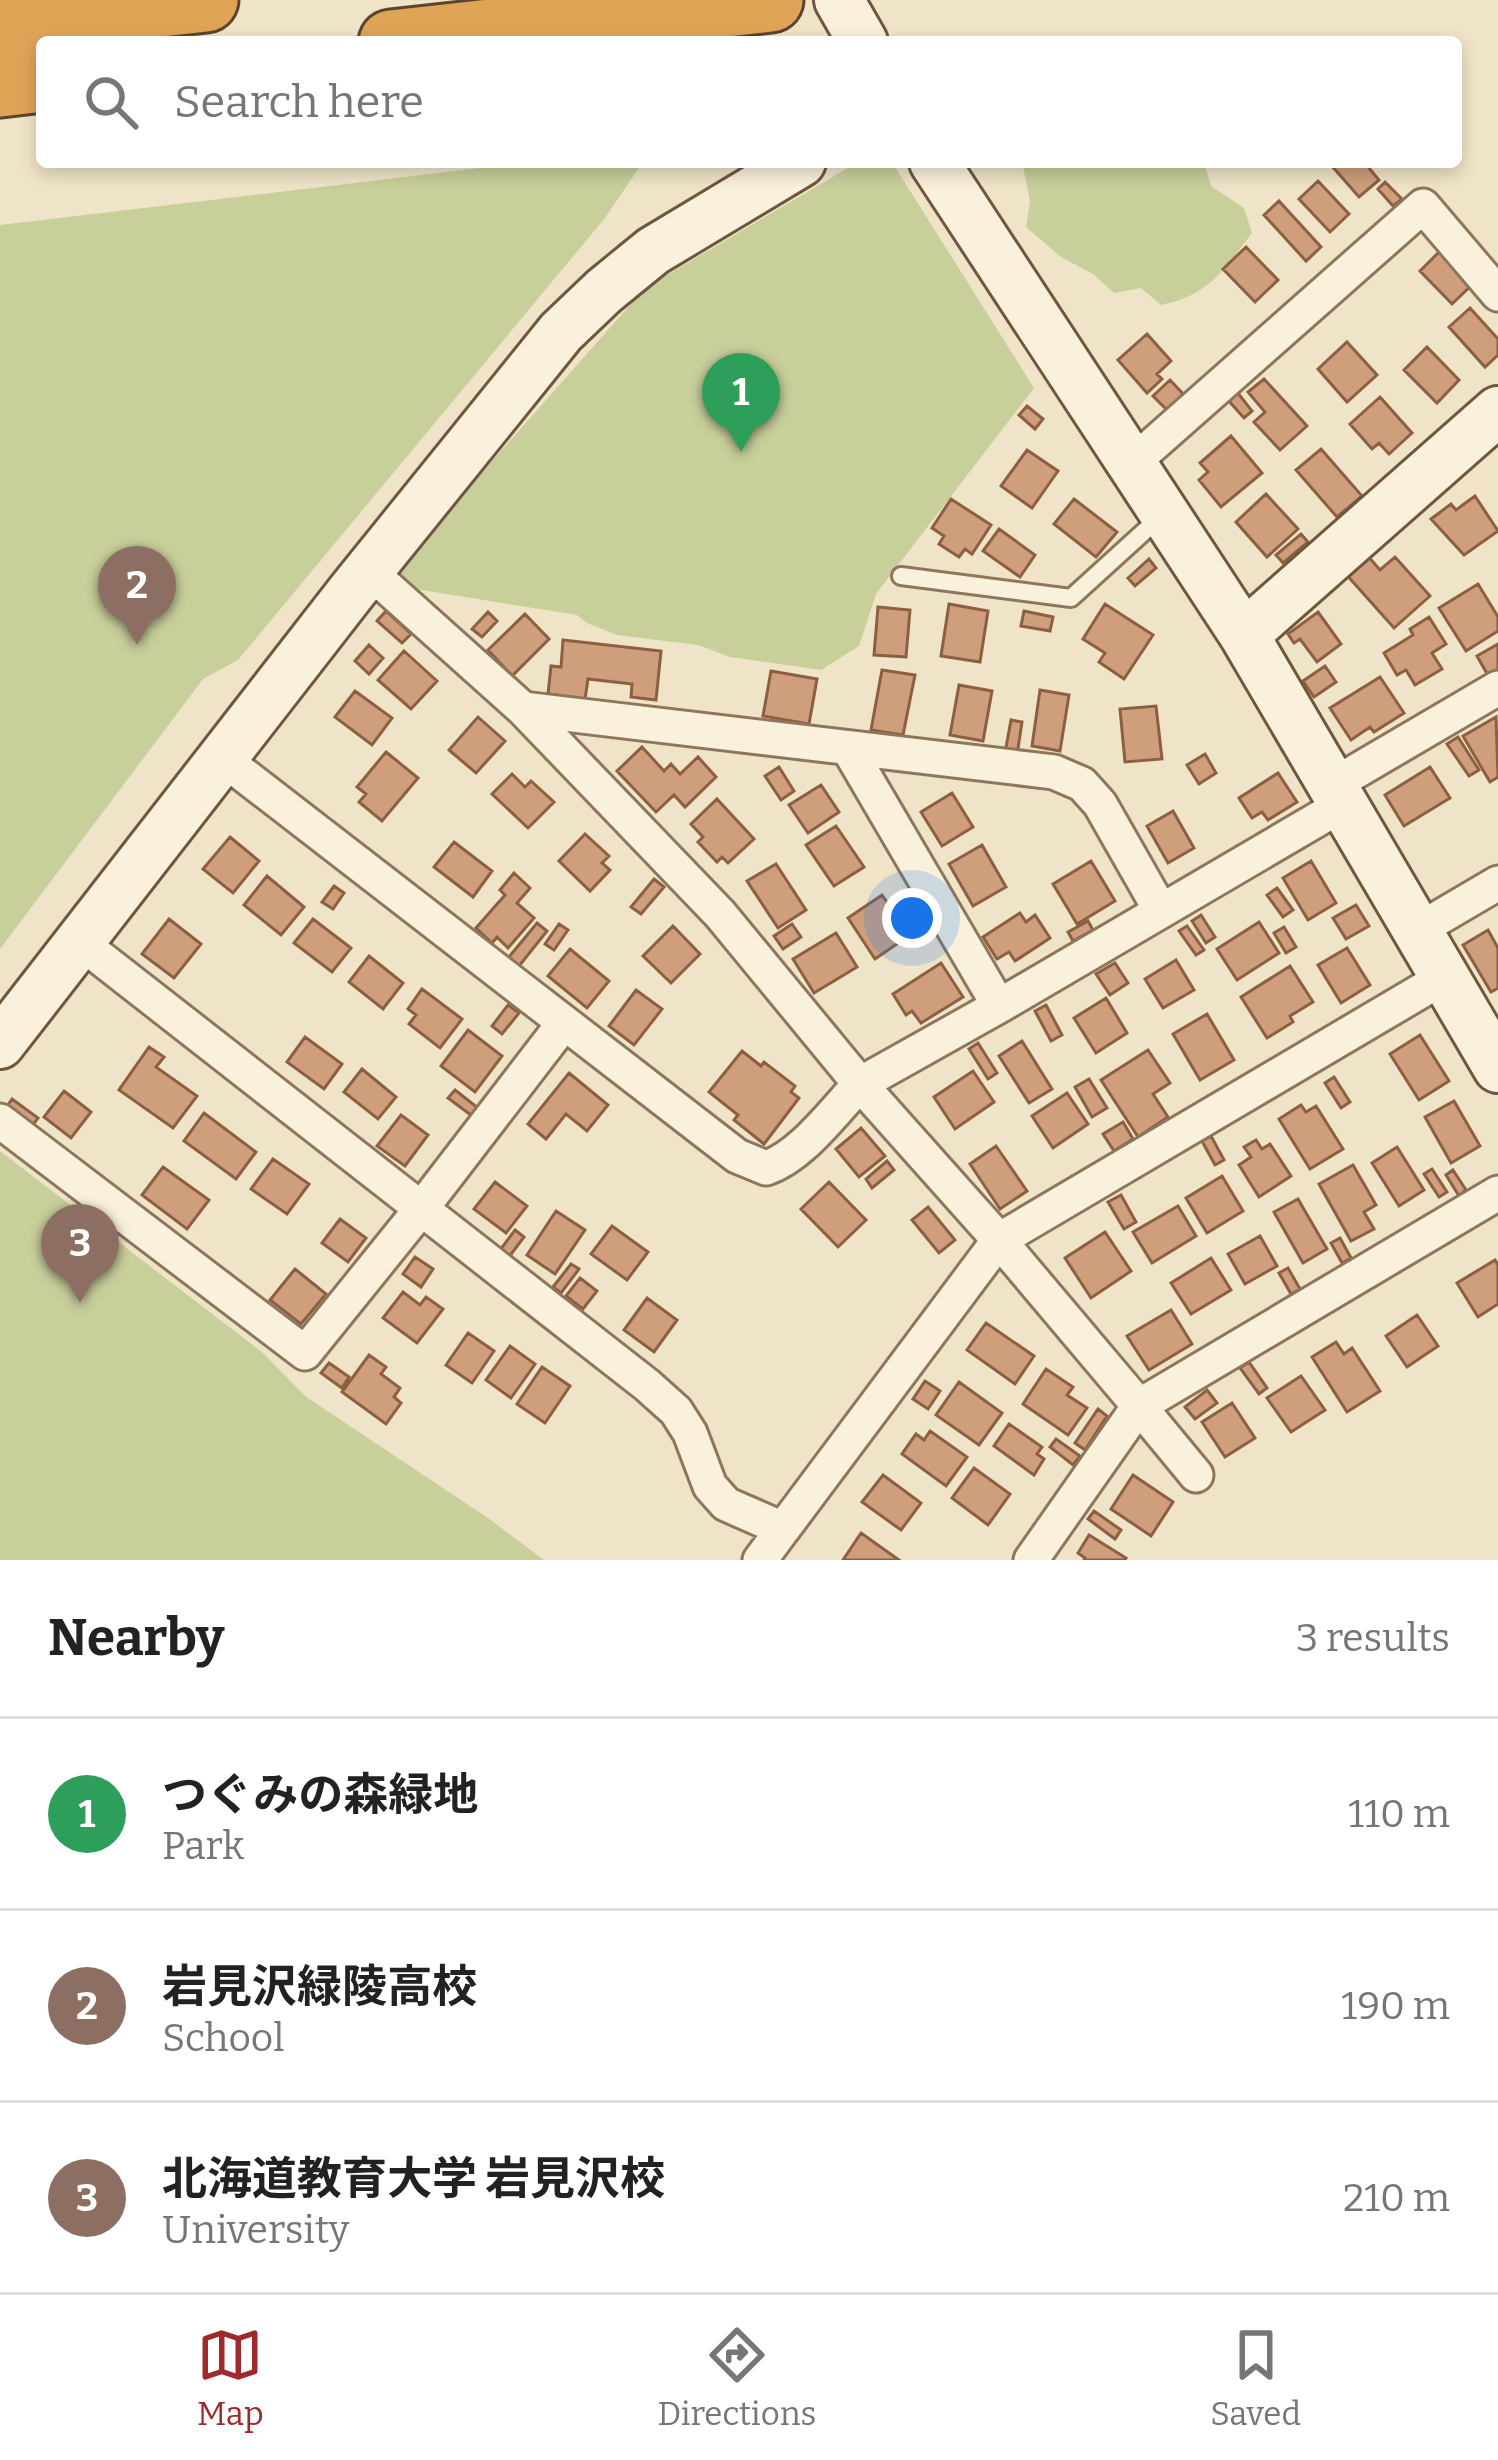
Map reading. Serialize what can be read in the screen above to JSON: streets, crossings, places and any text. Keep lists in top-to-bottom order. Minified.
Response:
{"page":{"search":"Search here","pins":["1","2","3"],"heading":["Nearby","3 results"],"list":[{"mark":"1","name":"つぐみの森緑地","note":"Park","value":"110 m"},{"mark":"2","name":"岩見沢緑陵高校","note":"School","value":"190 m"},{"mark":"3","name":"北海道教育大学 岩見沢校","note":"University","value":"210 m"}],"nav":["Map","Directions","Saved"]}}
